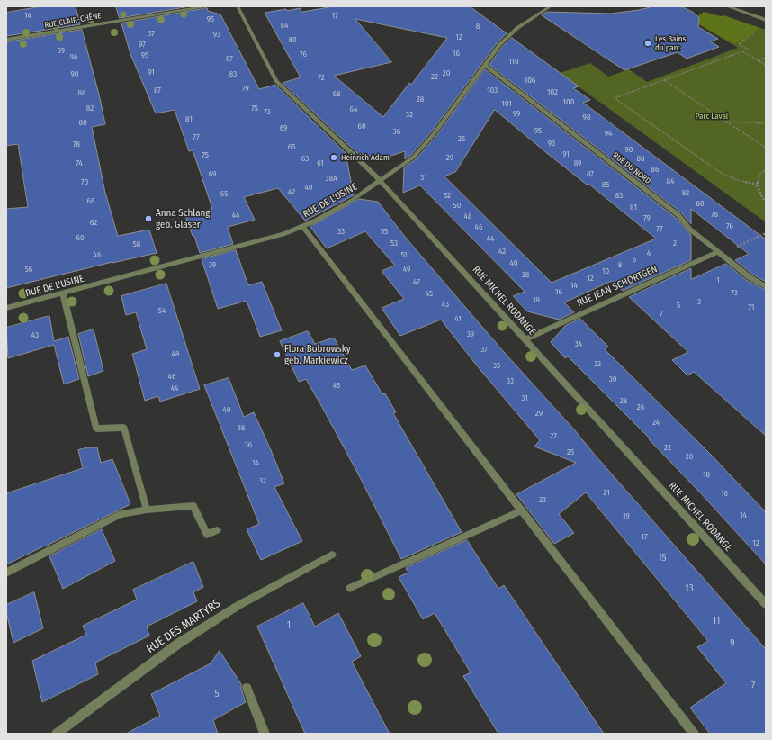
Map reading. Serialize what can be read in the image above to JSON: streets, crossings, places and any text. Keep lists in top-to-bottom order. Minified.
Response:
{"streets":{"street":["RUE CLAIR-CHÊNE","RUE DU NORD","RUE DE L'USINE","RUE JEAN SCHORTGEN","RUE MICHEL RODANGE","RUE DES MARTYRS"]},"crossings":[["RUE DU NORD","RUE DE L'USINE"],["RUE DU NORD","RUE JEAN SCHORTGEN"],["RUE DE L'USINE","RUE MICHEL RODANGE"],["RUE JEAN SCHORTGEN","RUE MICHEL RODANGE"]],"parks":["Parc Laval"],"places":["Les Bains du parc","Heinrich Adam","Anna Schlang geb. Glaser","Flora Bobrowsky geb. Markiewicz"],"house_numbers":["14","17","95","84","8","37","93","12","80","97","39","16","76","95","94","87","110","91","20","90","83","22","72","106","79","87","103","102","86","68","28","100","101","82","75","64","73","99","32","98","81","80","60","69","95","36","94","77","25","93","78","65","90","91","75","29","63","88","74","61","89","86","69","87","31","38A","84","70","85","40","42","82","65","52","83","66","80","50","81","78","44","48","79","62","76","46","77","33","55","60","44","53","2","58","42","4","46","51","6","40","39","8","56","49","10","38","12","1","47","14","16","73","45","18","3","43","5","71","54","7","41","39","43","34","37","48","32","35","46","30","33","45","44","31","28","26","40","29","24","38","27","36","22","25","20","34","18","32","21","16","23","14","19","17","12","15","13","11","1","9","7","5"]}
